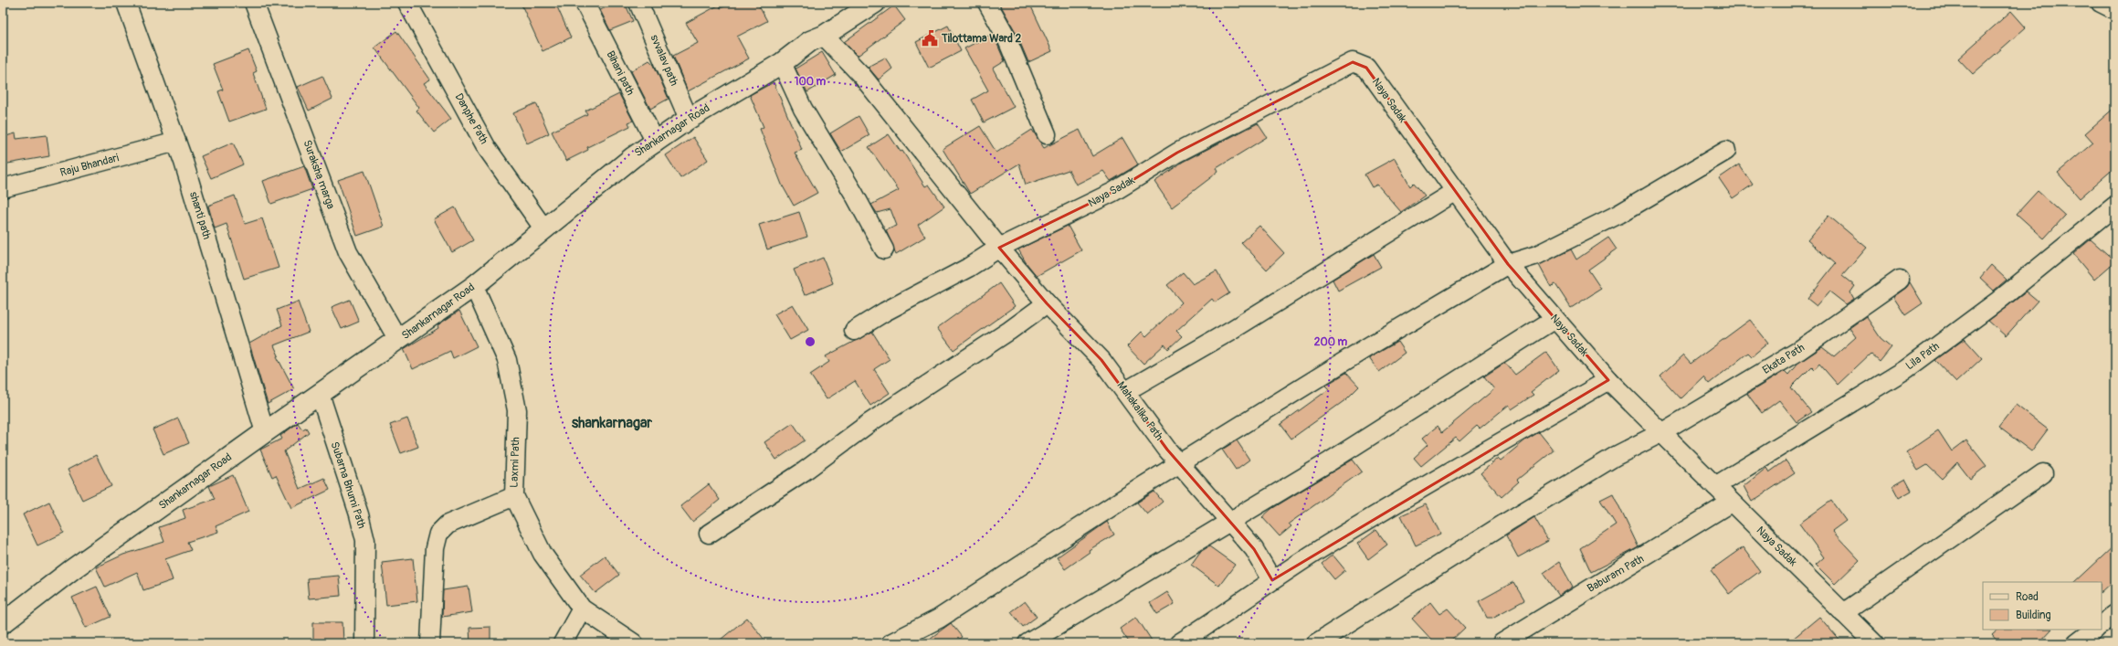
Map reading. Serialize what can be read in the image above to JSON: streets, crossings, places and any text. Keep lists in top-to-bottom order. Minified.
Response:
{"streets":{"street":["svvalav path","Bihani path","Naya Sadak","Danphe Path","Shankarnagar Road","Raju Bhandari","Suraksha marga","shanti path","Lila Path","Ekata Path","Mahakalika Path","Laxmi Path","Subarna Bhumi Path","Baburam Path"]},"crossings":[["svvalav path","Shankarnagar Road"],["Bihani path","Shankarnagar Road"],["Naya Sadak","Lila Path"],["Naya Sadak","Ekata Path"],["Naya Sadak","Mahakalika Path"],["Naya Sadak","Baburam Path"],["Danphe Path","Shankarnagar Road"],["Shankarnagar Road","Suraksha marga"],["Shankarnagar Road","shanti path"],["Shankarnagar Road","Laxmi Path"],["Shankarnagar Road","Subarna Bhumi Path"],["Raju Bhandari","shanti path"]],"districts":["shankarnagar"],"places":{"public building":["Tilottama Ward 2"]},"legend":["Road","Building"],"rings":["100 m","200 m"]}
